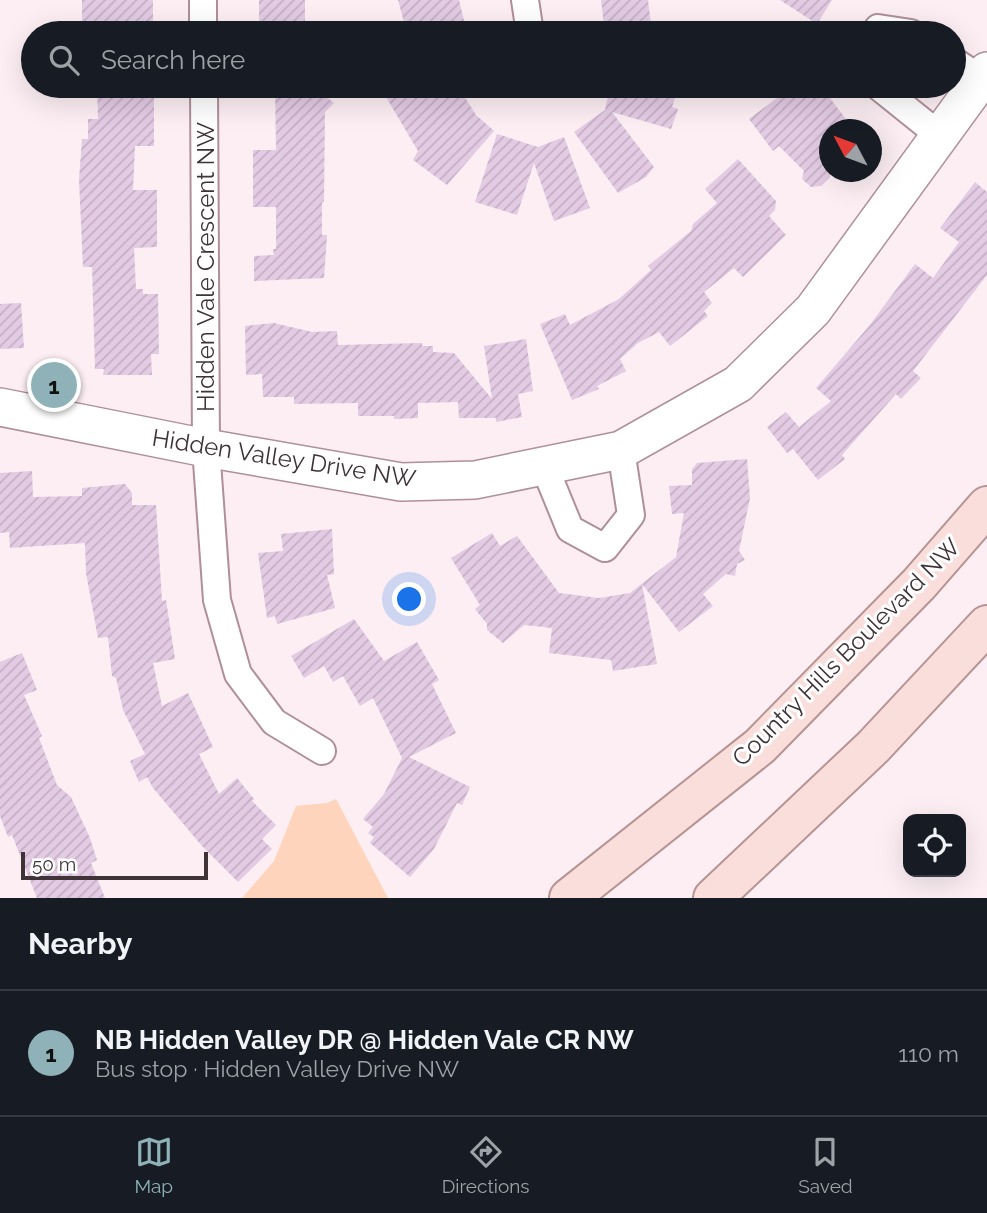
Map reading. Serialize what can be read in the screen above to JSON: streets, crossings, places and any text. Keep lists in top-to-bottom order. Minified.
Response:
{"streets":{"main road":["Country Hills Boulevard NW"],"street":["Hidden Vale Crescent NW","Hidden Valley Drive NW"]},"crossings":[["Hidden Vale Crescent NW","Hidden Valley Drive NW"]],"scale_bar":"50 m","north":"top left","page":{"search":"Search here","pins":"1","scale":"50 m","heading":"Nearby","list":[{"mark":"1","name":"NB Hidden Valley DR @ Hidden Vale CR NW","note":"Bus stop · Hidden Valley Drive NW","value":"110 m"}],"nav":["Map","Directions","Saved"]}}
